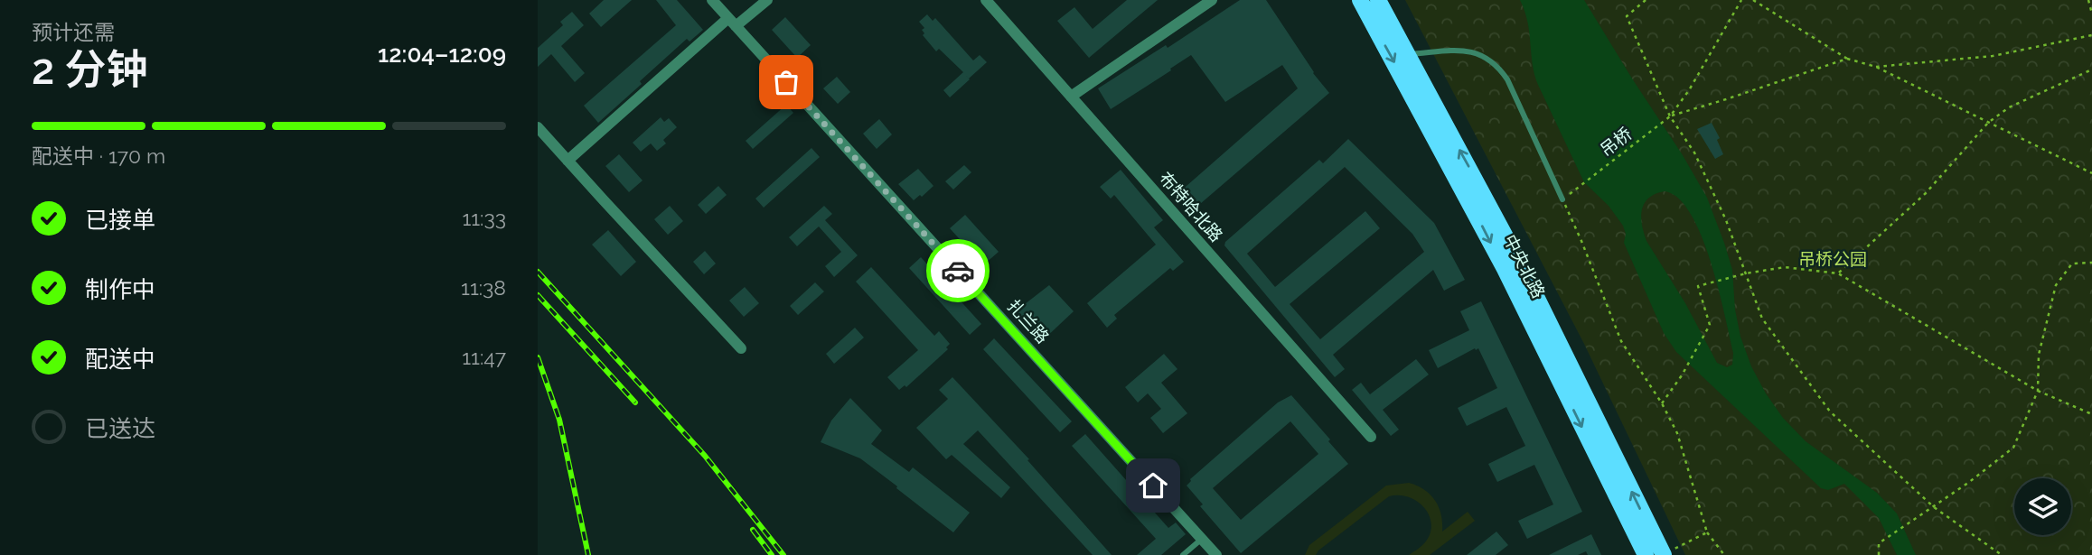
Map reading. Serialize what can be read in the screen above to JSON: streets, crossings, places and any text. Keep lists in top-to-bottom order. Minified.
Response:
{"streets":{"main road":["中央北路"],"street":["布特哈北路","扎兰路"],"path":["吊桥"]},"parks":["吊桥公园"],"page":{"heading":["2 分钟","预计还需","12:04–12:09"],"bar":"配送中 · 170 m","list":[["已接单","11:33"],["制作中","11:38"],["配送中","11:47"],"已送达"]}}
